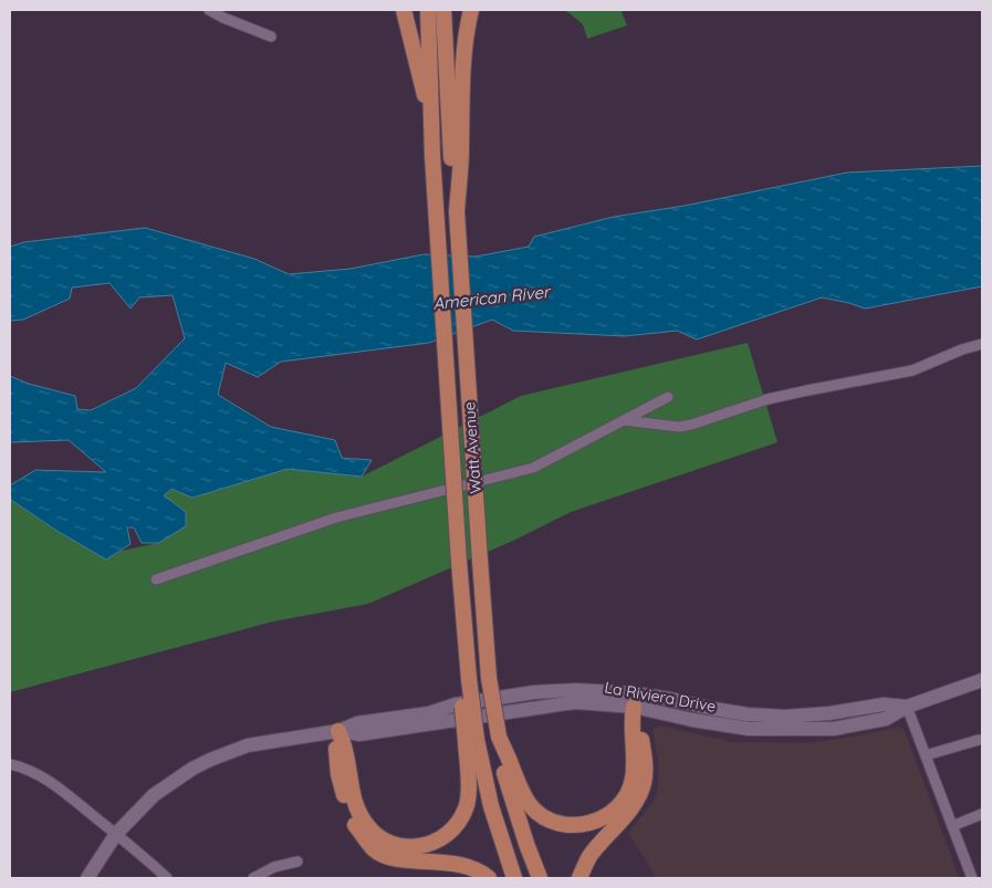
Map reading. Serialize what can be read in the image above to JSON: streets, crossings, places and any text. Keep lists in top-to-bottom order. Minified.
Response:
{"streets":{"main road":["Watt Avenue"],"street":["La Riviera Drive"]},"water":["American River"]}
